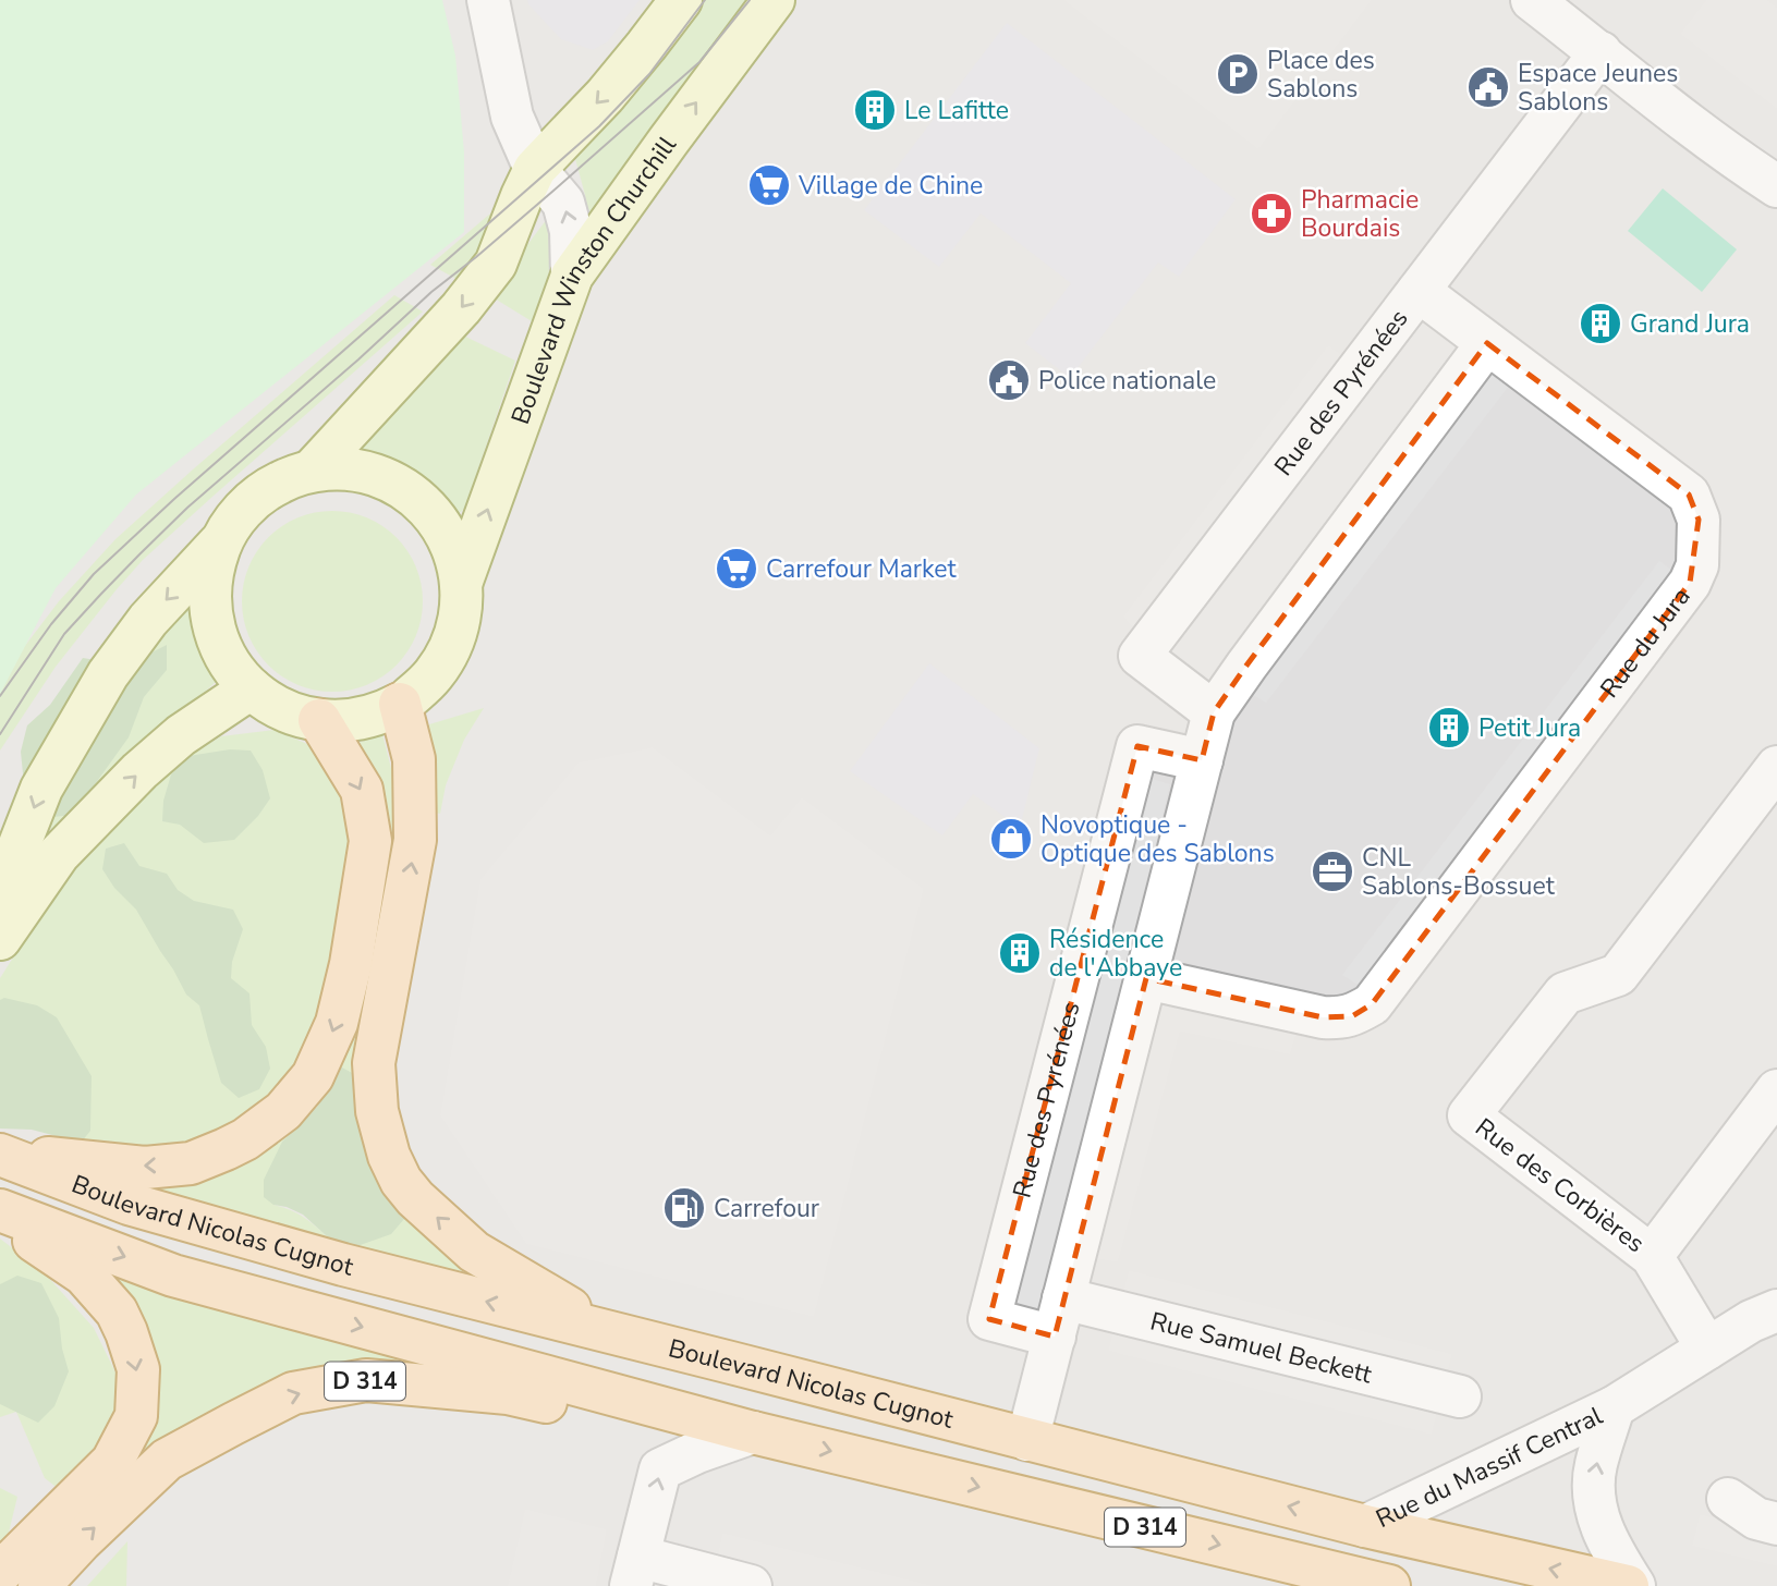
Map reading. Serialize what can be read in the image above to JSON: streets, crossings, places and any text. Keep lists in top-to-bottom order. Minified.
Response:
{"streets":{"main road":["Boulevard Nicolas Cugnot","D 314"],"street":["Boulevard Winston Churchill","Rue des Pyrénées","Rue du Jura","Rue des Corbières","Rue Samuel Beckett","Rue du Massif Central"]},"crossings":[["Boulevard Winston Churchill","D 314"],["Rue des Pyrénées","Rue du Jura"],["Rue des Pyrénées","Rue Samuel Beckett"],["Rue des Corbières","Rue du Massif Central"],["Boulevard Nicolas Cugnot","D 314"],["Boulevard Nicolas Cugnot","Rue du Massif Central"]],"places":{"parking":["Place des Sablons"],"public building":["Espace Jeunes Sablons","Police nationale"],"building":["Le Lafitte","Grand Jura","Petit Jura","Résidence de l'Abbaye"],"supermarket":["Village de Chine","Carrefour Market"],"pharmacy":["Pharmacie Bourdais"],"shop":["Novoptique - Optique des Sablons"],"office":["CNL Sablons-Bossuet"],"fuel station":["Carrefour"]}}
